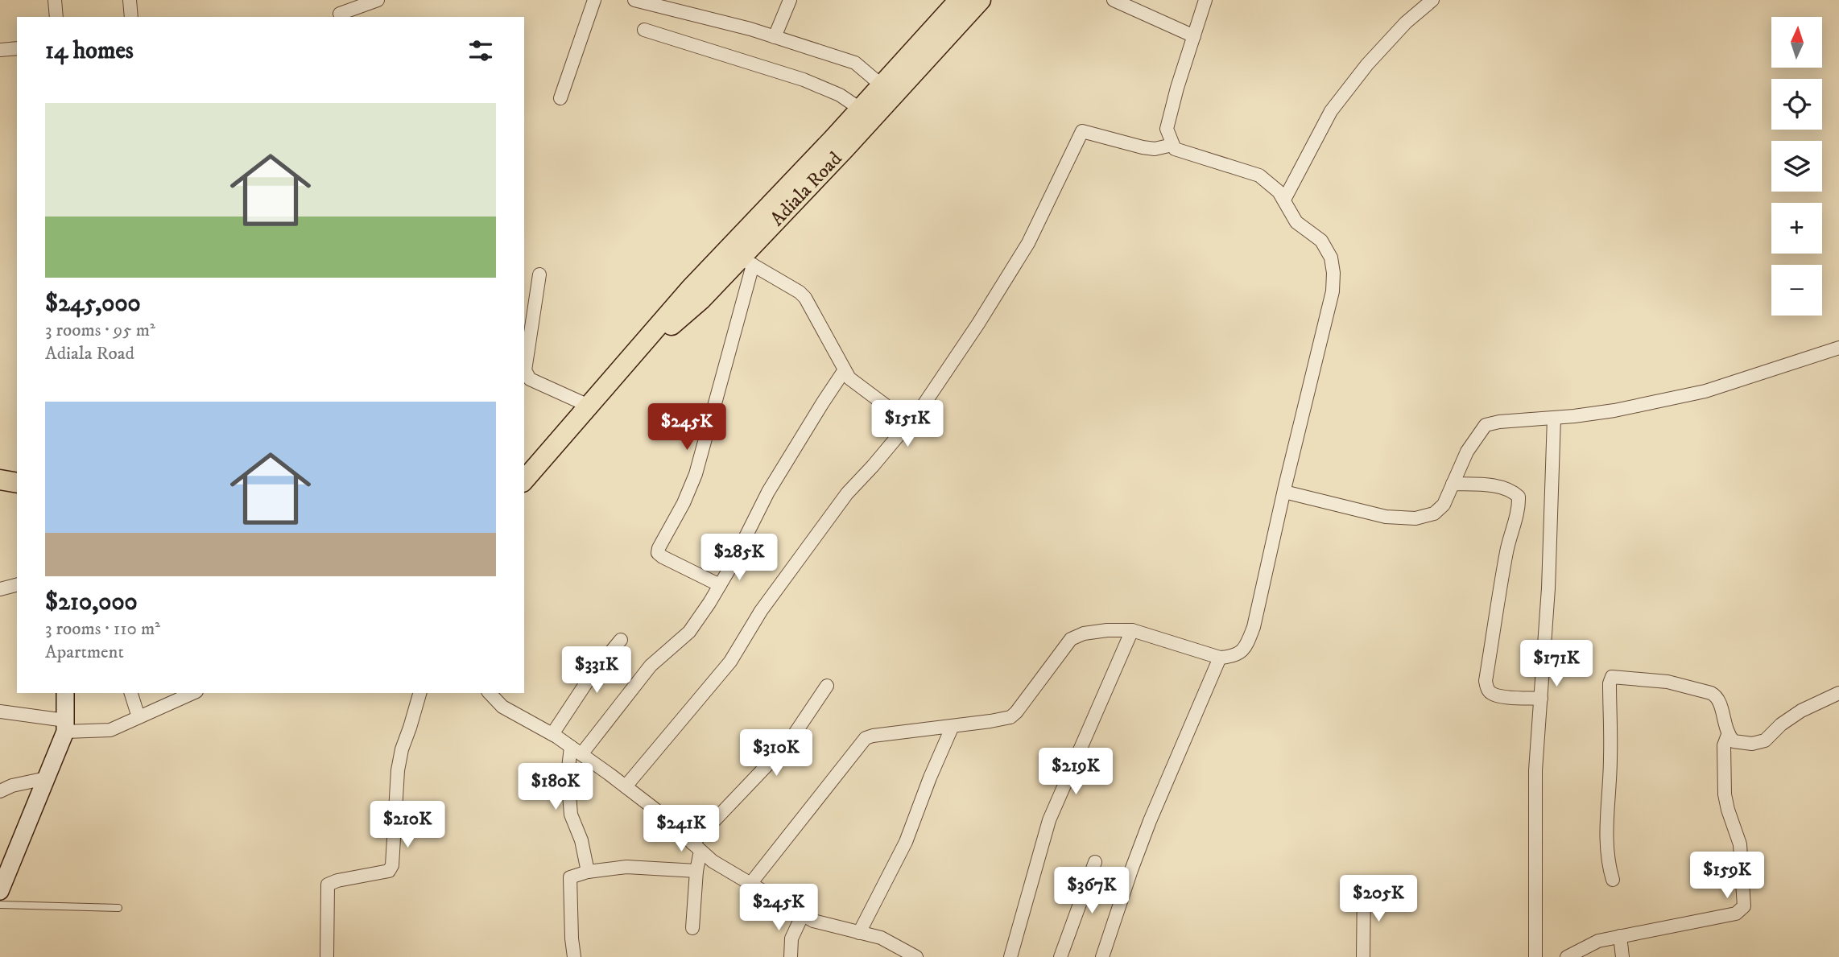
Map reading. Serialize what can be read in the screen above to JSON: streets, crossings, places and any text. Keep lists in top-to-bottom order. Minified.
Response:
{"streets":{"main road":["Adiala Road"]},"north":"top","page":{"map_buttons":["+","−"],"heading":"14 homes","list":[{"name":"$245,000","note":"3 rooms · 95 m² · Adiala Road"},{"name":"$210,000","note":"3 rooms · 110 m² · Apartment"}],"price":["$151K","$245K","$285K","$171K","$331K","$310K","$219K","$180K","$210K","$241K","$159K","$367K","$205K","$245K"]}}
